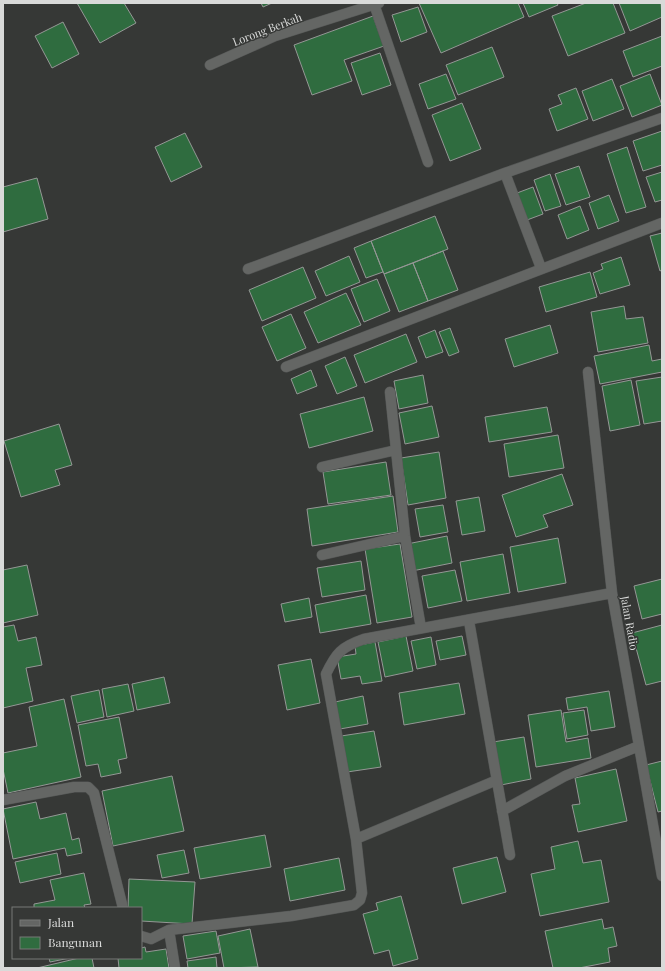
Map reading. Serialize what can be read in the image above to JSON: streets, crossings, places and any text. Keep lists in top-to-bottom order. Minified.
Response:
{"streets":{"street":["Lorong Berkah","Jalan Radio"]},"legend":["Jalan","Bangunan"]}
